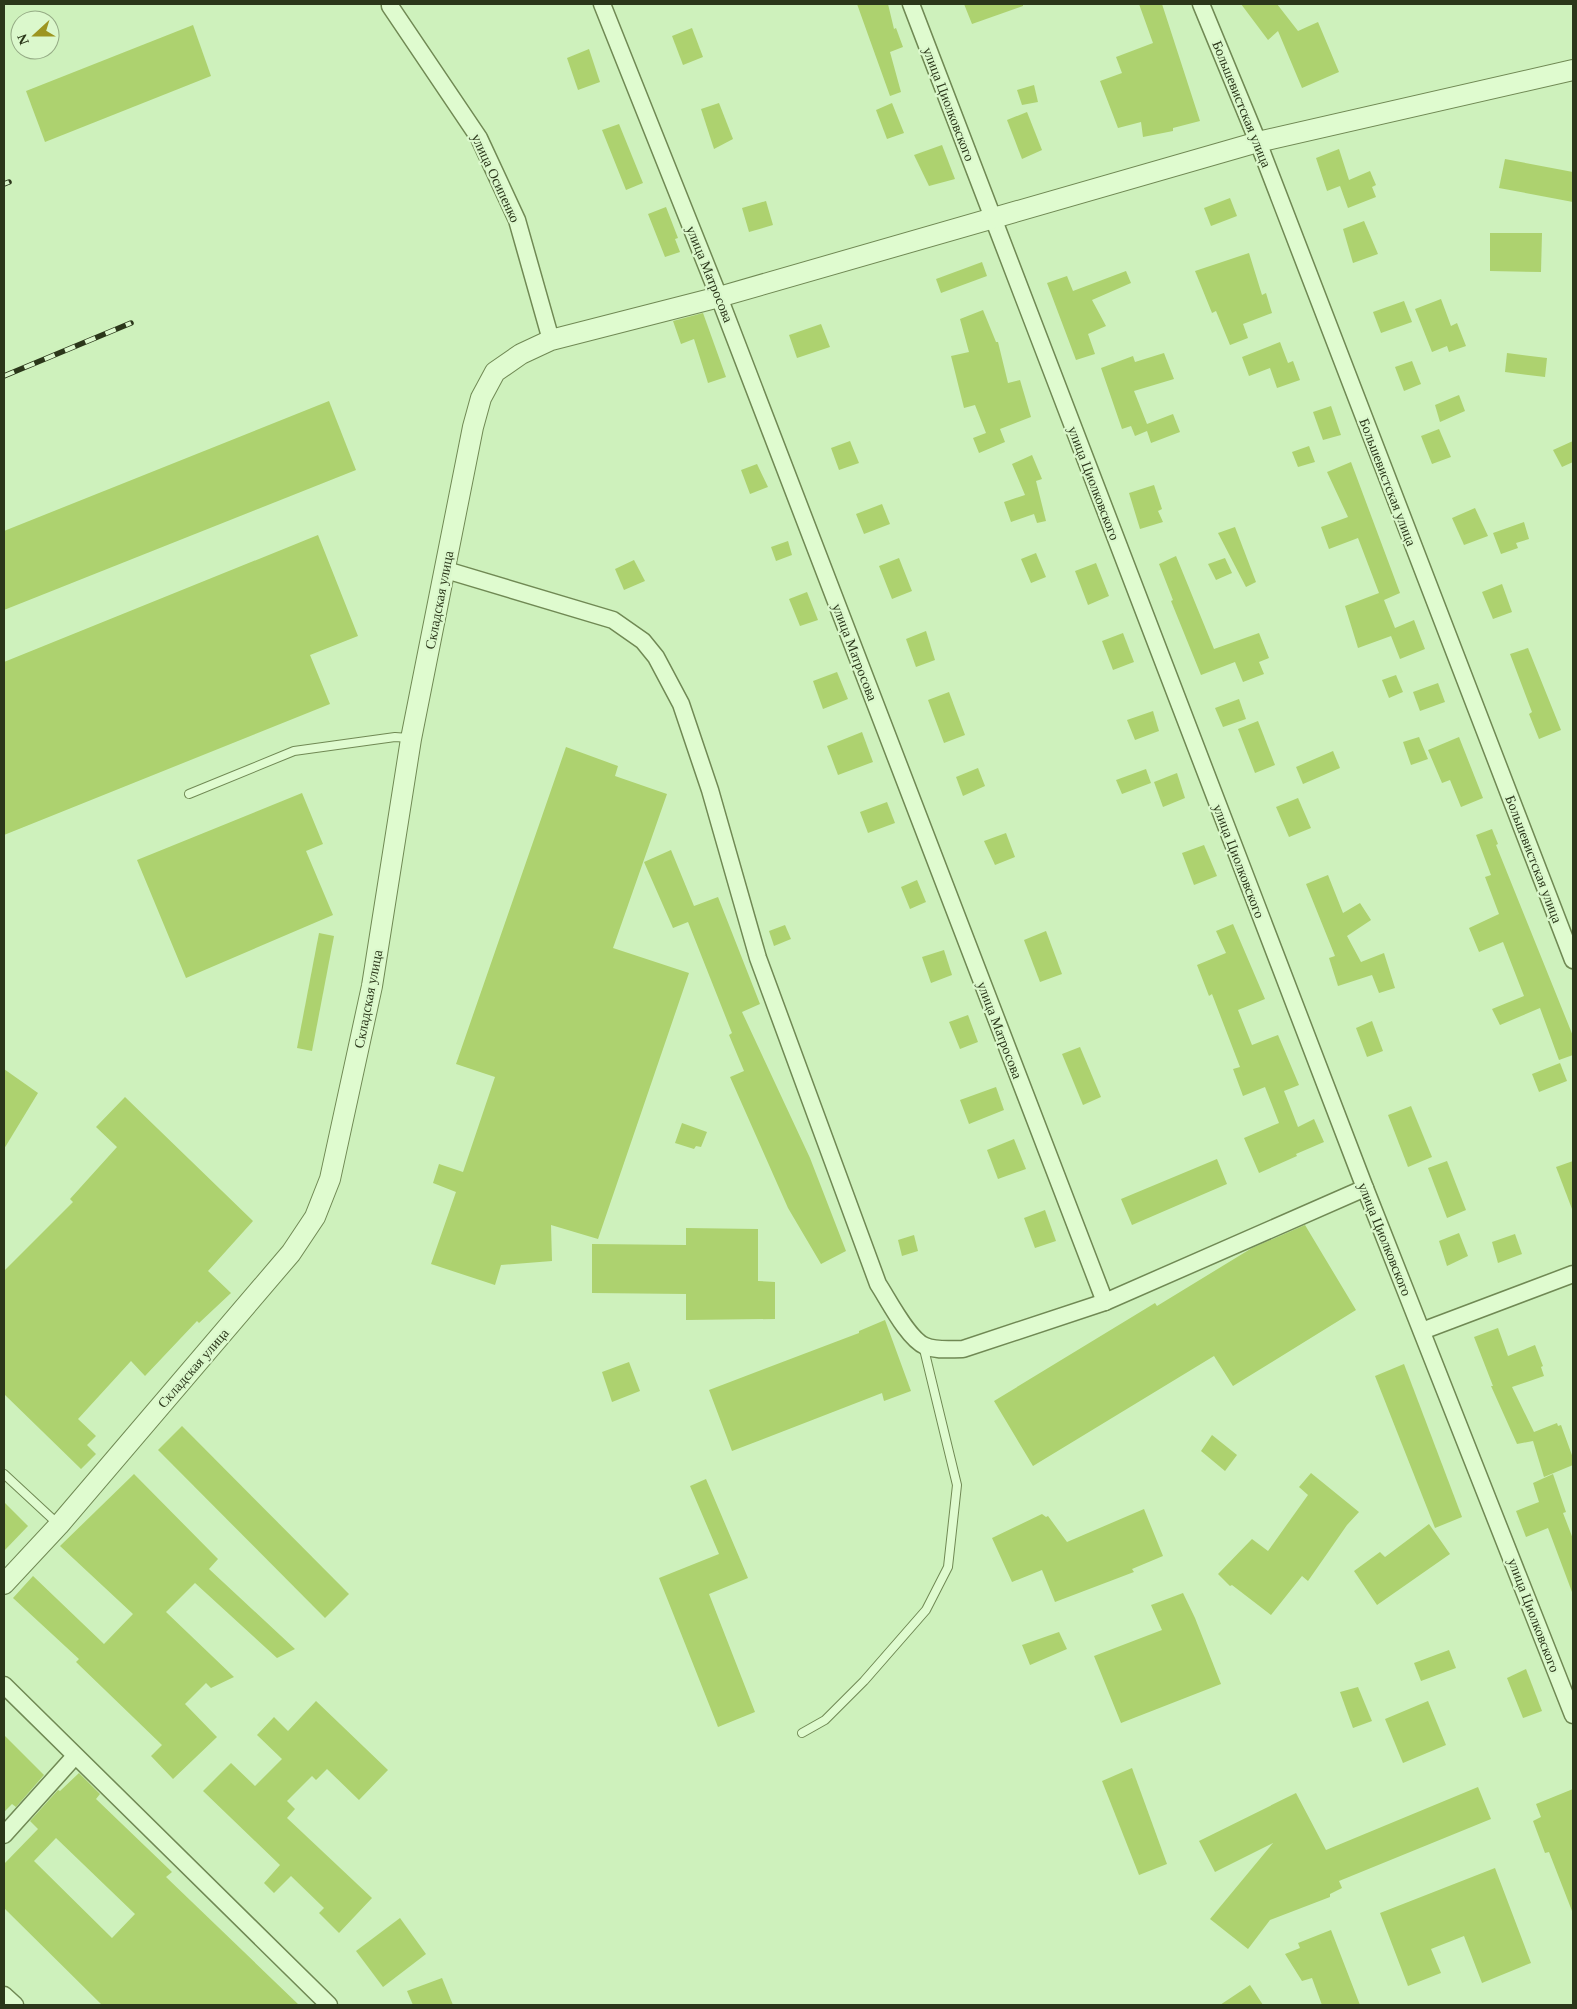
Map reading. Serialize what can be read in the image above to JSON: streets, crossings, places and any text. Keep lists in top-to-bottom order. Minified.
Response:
{"streets":{"street":["улица Циолковского","Большевистская улица","улица Осипенко","улица Матросова","Складская улица"]},"crossings":[["улица Циолковского","Складская улица"],["Большевистская улица","Складская улица"],["улица Осипенко","Складская улица"],["улица Матросова","Складская улица"]],"north":"left"}
